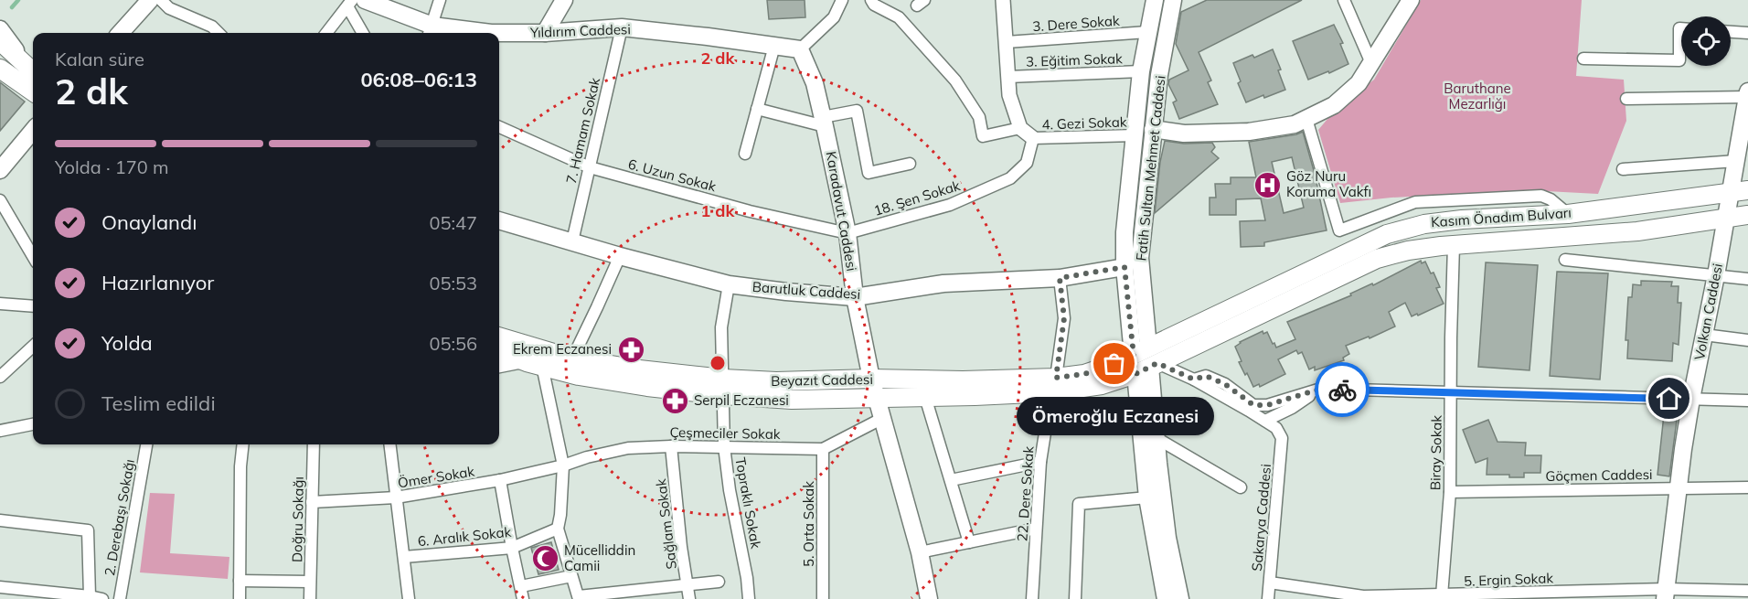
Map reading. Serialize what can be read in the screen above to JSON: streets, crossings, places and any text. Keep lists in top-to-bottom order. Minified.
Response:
{"streets":{"main road":["Yıldırım Caddesi","Fatih Sultan Mehmet Caddesi","Karadavut Caddesi","Kasım Önadım Bulvarı","Barutluk Caddesi","Volkan Caddesi","Beyazıt Caddesi"],"street":["3. Dere Sokak","3. Eğitim Sokak","4. Gezi Sokak","7. Hamam Sokak","6. Uzun Sokak","18. Şen Sokak","Çeşmeciler Sokak","Biray Sokak","Göçmen Caddesi","Ömer Sokak","22. Dere Sokak","Topraklı Sokak","2. Derebaşı Sokağı","Sakarya Caddesi","Doğru Sokağı","Sağlam Sokak","5. Orta Sokak","6. Aralık Sokak","5. Ergin Sokak"]},"crossings":[["3. Dere Sokak","Fatih Sultan Mehmet Caddesi"],["Yıldırım Caddesi","7. Hamam Sokak"],["Yıldırım Caddesi","Karadavut Caddesi"],["3. Eğitim Sokak","Fatih Sultan Mehmet Caddesi"],["4. Gezi Sokak","Fatih Sultan Mehmet Caddesi"],["4. Gezi Sokak","18. Şen Sokak"],["7. Hamam Sokak","6. Uzun Sokak"],["7. Hamam Sokak","Barutluk Caddesi"],["Fatih Sultan Mehmet Caddesi","Kasım Önadım Bulvarı"],["Fatih Sultan Mehmet Caddesi","Barutluk Caddesi"],["Fatih Sultan Mehmet Caddesi","Beyazıt Caddesi"],["6. Uzun Sokak","18. Şen Sokak"],["6. Uzun Sokak","Karadavut Caddesi"],["18. Şen Sokak","Karadavut Caddesi"],["Karadavut Caddesi","Barutluk Caddesi"],["Karadavut Caddesi","Beyazıt Caddesi"],["Karadavut Caddesi","Çeşmeciler Sokak"],["Kasım Önadım Bulvarı","Volkan Caddesi"],["Kasım Önadım Bulvarı","Beyazıt Caddesi"],["Kasım Önadım Bulvarı","Biray Sokak"],["Barutluk Caddesi","22. Dere Sokak"],["Barutluk Caddesi","Topraklı Sokak"],["Volkan Caddesi","Göçmen Caddesi"],["Volkan Caddesi","5. Ergin Sokak"],["Beyazıt Caddesi","22. Dere Sokak"],["Beyazıt Caddesi","Topraklı Sokak"],["Çeşmeciler Sokak","Ömer Sokak"],["Çeşmeciler Sokak","Topraklı Sokak"],["Çeşmeciler Sokak","Sağlam Sokak"],["Çeşmeciler Sokak","5. Orta Sokak"],["Biray Sokak","Göçmen Caddesi"],["Biray Sokak","5. Ergin Sokak"],["Ömer Sokak","Doğru Sokağı"],["Sakarya Caddesi","5. Ergin Sokak"]],"parks":["Baruthane Mezarlığı"],"places":{"hospital":["Göz Nuru Koruma Vakfı"],"pharmacy":["Ekrem Eczanesi","Serpil Eczanesi"],"other":["Ömeroğlu Eczanesi"],"mosque":["Mücelliddin Camii"]},"page":{"heading":["2 dk","Kalan süre","06:08–06:13"],"bar":"Yolda · 170 m","list":[["Onaylandı","05:47"],["Hazırlanıyor","05:53"],["Yolda","05:56"],"Teslim edildi"],"bubble":"Ömeroğlu Eczanesi"},"rings":["2 dk","1 dk"]}
